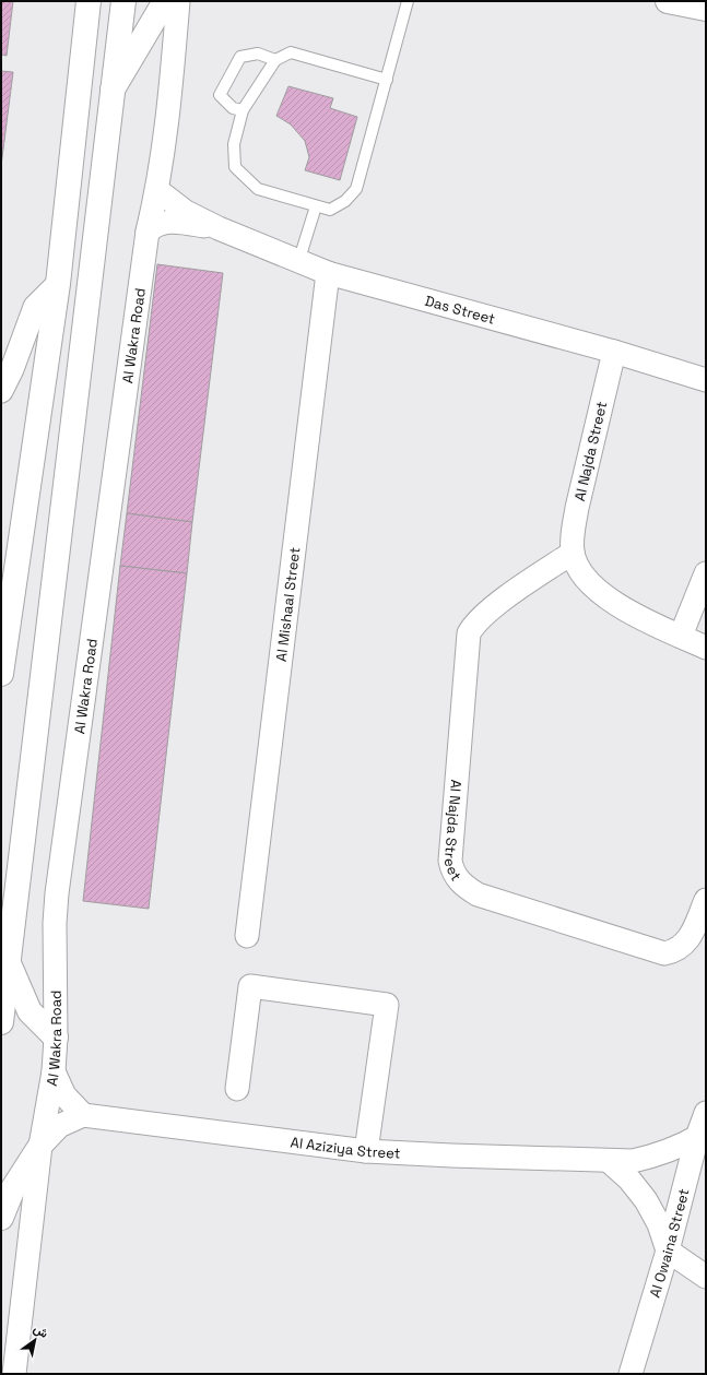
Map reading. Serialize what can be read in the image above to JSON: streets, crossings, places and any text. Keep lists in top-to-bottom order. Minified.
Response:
{"streets":{"street":["Das Street","Al Wakra Road","Al Najda Street","Al Mishaal Street","Al Aziziya Street","Al Owaina Street"]},"crossings":[["Das Street","Al Wakra Road"],["Das Street","Al Najda Street"],["Das Street","Al Mishaal Street"],["Al Aziziya Street","Al Owaina Street"]],"north":"top right"}
